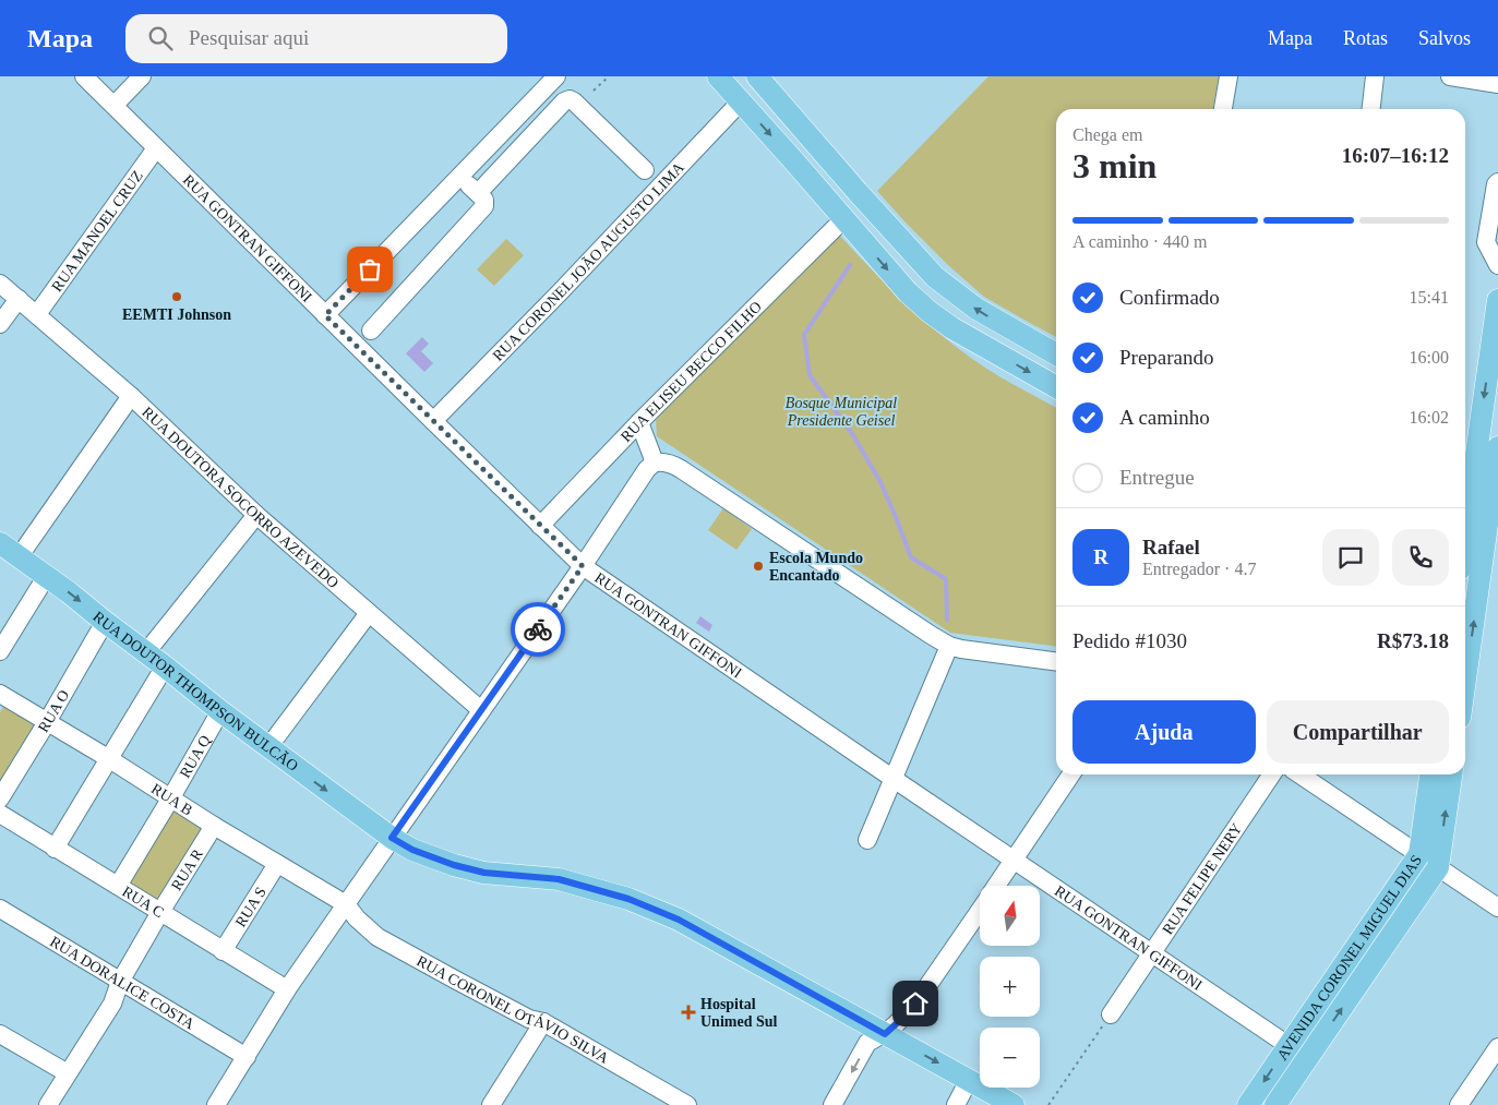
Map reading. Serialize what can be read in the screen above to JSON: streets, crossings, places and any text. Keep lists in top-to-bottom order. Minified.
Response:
{"streets":{"main road":["RUA DOUTOR THOMPSON BULCÃO","AVENIDA CORONEL MIGUEL DIAS"],"street":["RUA MANOEL CRUZ","RUA GONTRAN GIFFONI","RUA CORONEL JOÃO AUGUSTO LIMA","RUA ELISEU BECCO FILHO","RUA DOUTORA SOCORRO AZEVEDO","RUA O","RUA Q","RUA B","RUA R","RUA FELIPE NERY","RUA C","RUA S","RUA DORALICE COSTA","RUA CORONEL OTÁVIO SILVA"]},"crossings":[["RUA MANOEL CRUZ","RUA GONTRAN GIFFONI"],["RUA MANOEL CRUZ","RUA DOUTORA SOCORRO AZEVEDO"],["RUA GONTRAN GIFFONI","RUA CORONEL JOÃO AUGUSTO LIMA"],["RUA GONTRAN GIFFONI","RUA ELISEU BECCO FILHO"],["RUA GONTRAN GIFFONI","RUA FELIPE NERY"],["RUA GONTRAN GIFFONI","AVENIDA CORONEL MIGUEL DIAS"],["RUA DOUTOR THOMPSON BULCÃO","RUA O"],["RUA DOUTOR THOMPSON BULCÃO","RUA Q"],["RUA O","RUA B"],["RUA Q","RUA B"],["RUA Q","RUA C"],["RUA B","RUA R"],["RUA B","RUA S"],["RUA B","RUA CORONEL OTÁVIO SILVA"],["RUA R","RUA C"],["RUA R","RUA DORALICE COSTA"],["RUA C","RUA S"]],"parks":["Bosque Municipal Presidente Geisel"],"places":{"other":["EEMTI Johnson","Escola Mundo Encantado"],"health":["Hospital Unimed Sul"]},"north":"top","page":{"header":"Mapa","search":"Pesquisar aqui","nav":["Mapa","Rotas","Salvos"],"heading":["3 min","Chega em","16:07–16:12"],"panel":["Rafael","Entregador · 4.7","Pedido #1030","R$73.18"],"bar":"A caminho · 440 m","list":[["Confirmado","15:41"],["Preparando","16:00"],["A caminho","16:02"],"Entregue"],"round":"R","buttons":["Ajuda","Compartilhar"],"map_buttons":["+","−"]}}
